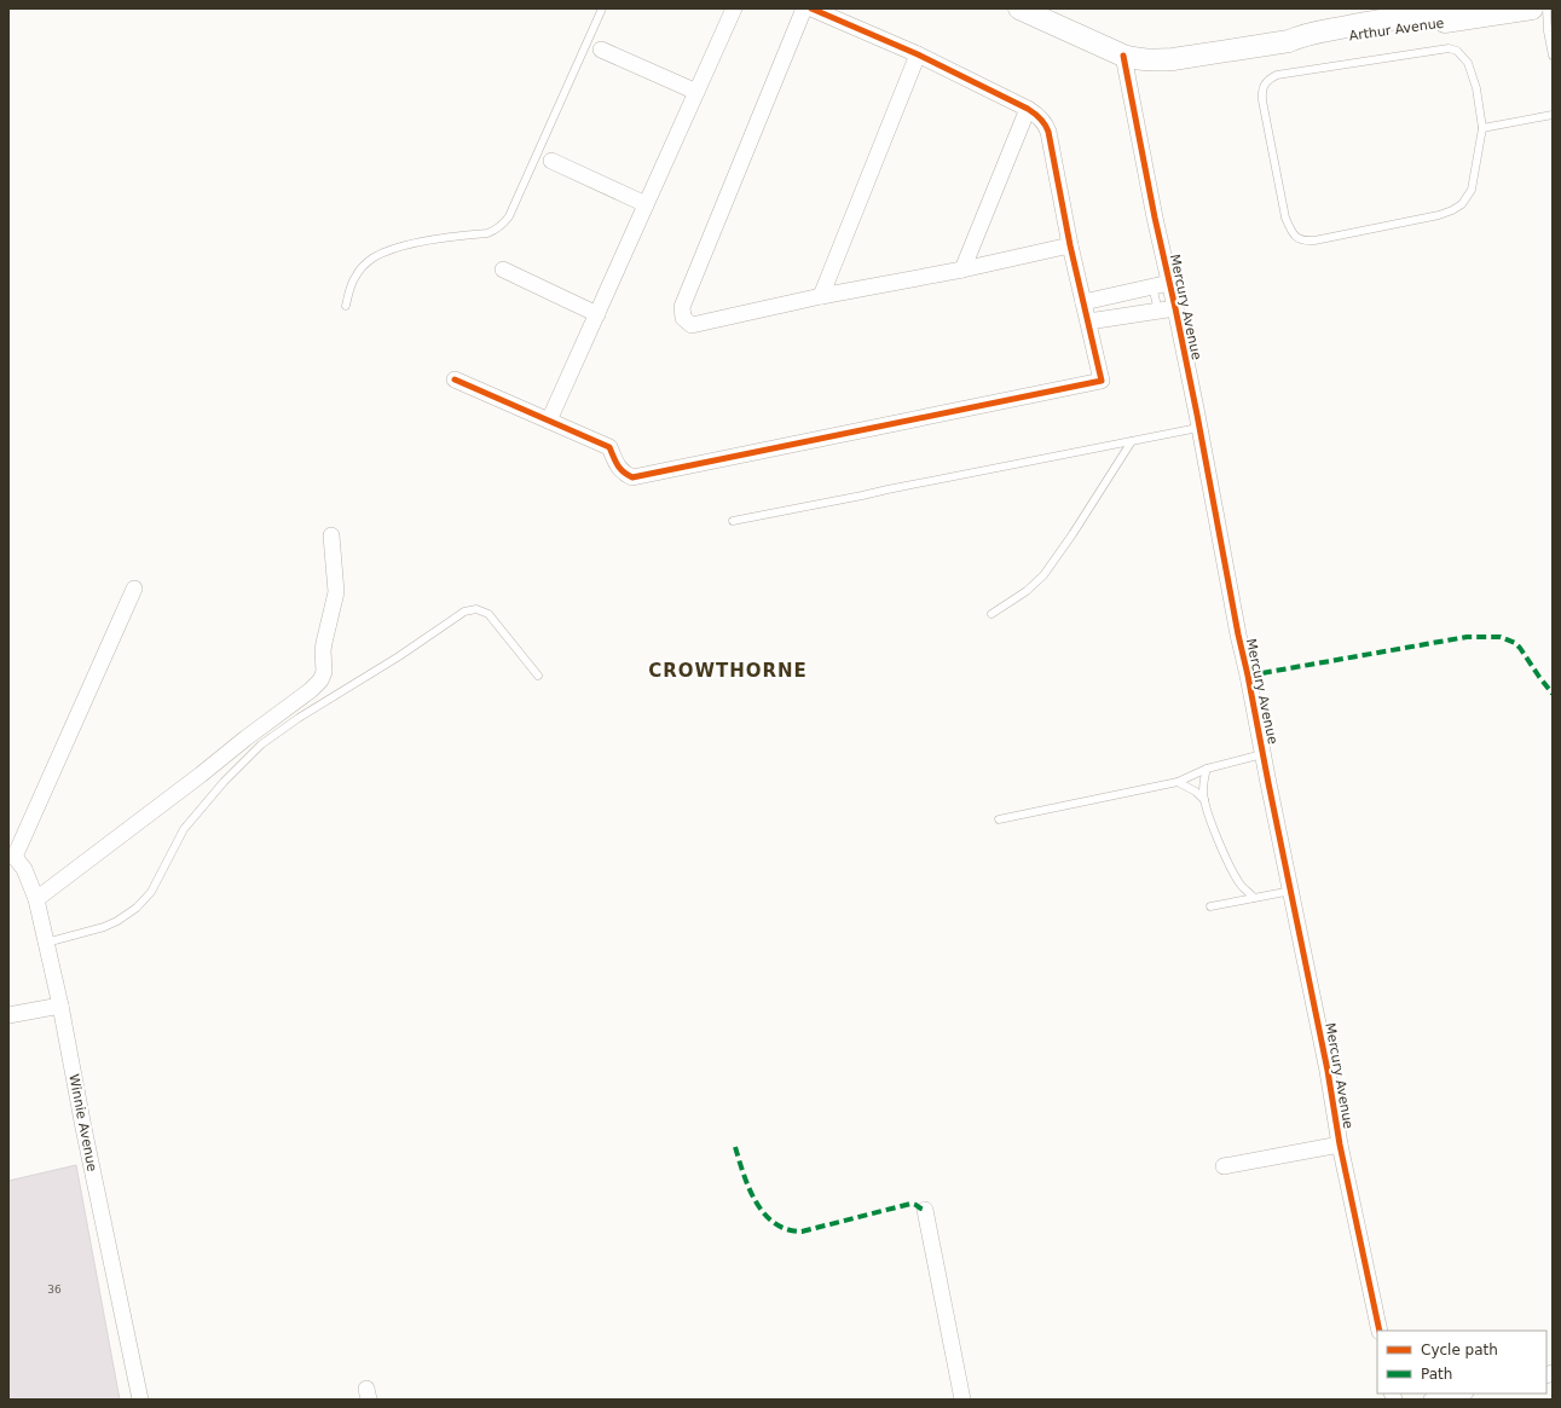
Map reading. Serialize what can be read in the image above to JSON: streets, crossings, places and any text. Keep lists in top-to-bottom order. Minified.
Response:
{"streets":{"main road":["Arthur Avenue"],"street":["Mercury Avenue","Winnie Avenue"]},"crossings":[["Arthur Avenue","Mercury Avenue"]],"districts":["CROWTHORNE"],"house_numbers":["36"],"legend":["Cycle path","Path"]}
